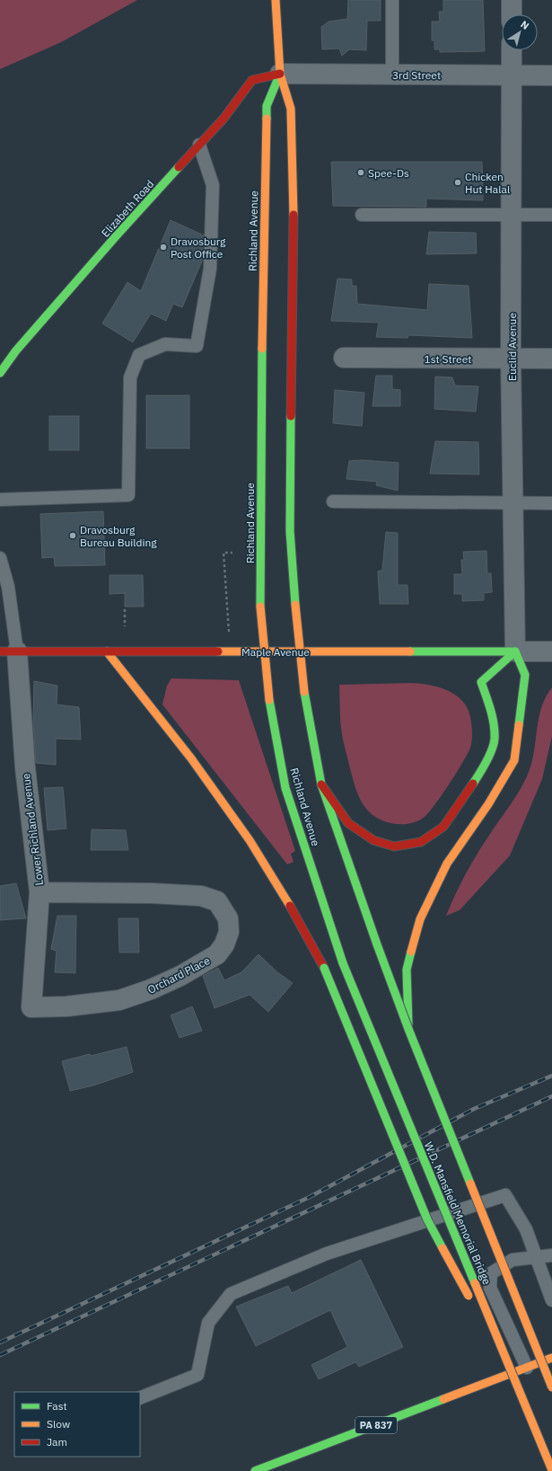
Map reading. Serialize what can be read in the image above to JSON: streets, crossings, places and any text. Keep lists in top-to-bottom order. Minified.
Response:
{"streets":{"main road":["Elizabeth Road","Richland Avenue","Maple Avenue","W.D. Mansfield Memorial Bridge","PA 837"],"street":["3rd Street","Euclid Avenue","1st Street","Lower Richland Avenue","Orchard Place"]},"crossings":[["3rd Street","Elizabeth Road"],["3rd Street","Richland Avenue"],["3rd Street","Euclid Avenue"],["Elizabeth Road","Richland Avenue"],["Richland Avenue","W.D. Mansfield Memorial Bridge"],["Euclid Avenue","1st Street"],["Euclid Avenue","Maple Avenue"],["Maple Avenue","Lower Richland Avenue"],["Lower Richland Avenue","Orchard Place"]],"places":["Spee-Ds","Chicken Hut Halal","Dravosburg Post Office","Dravosburg Bureau Building"],"legend":["Fast","Slow","Jam"],"north":"top right"}
